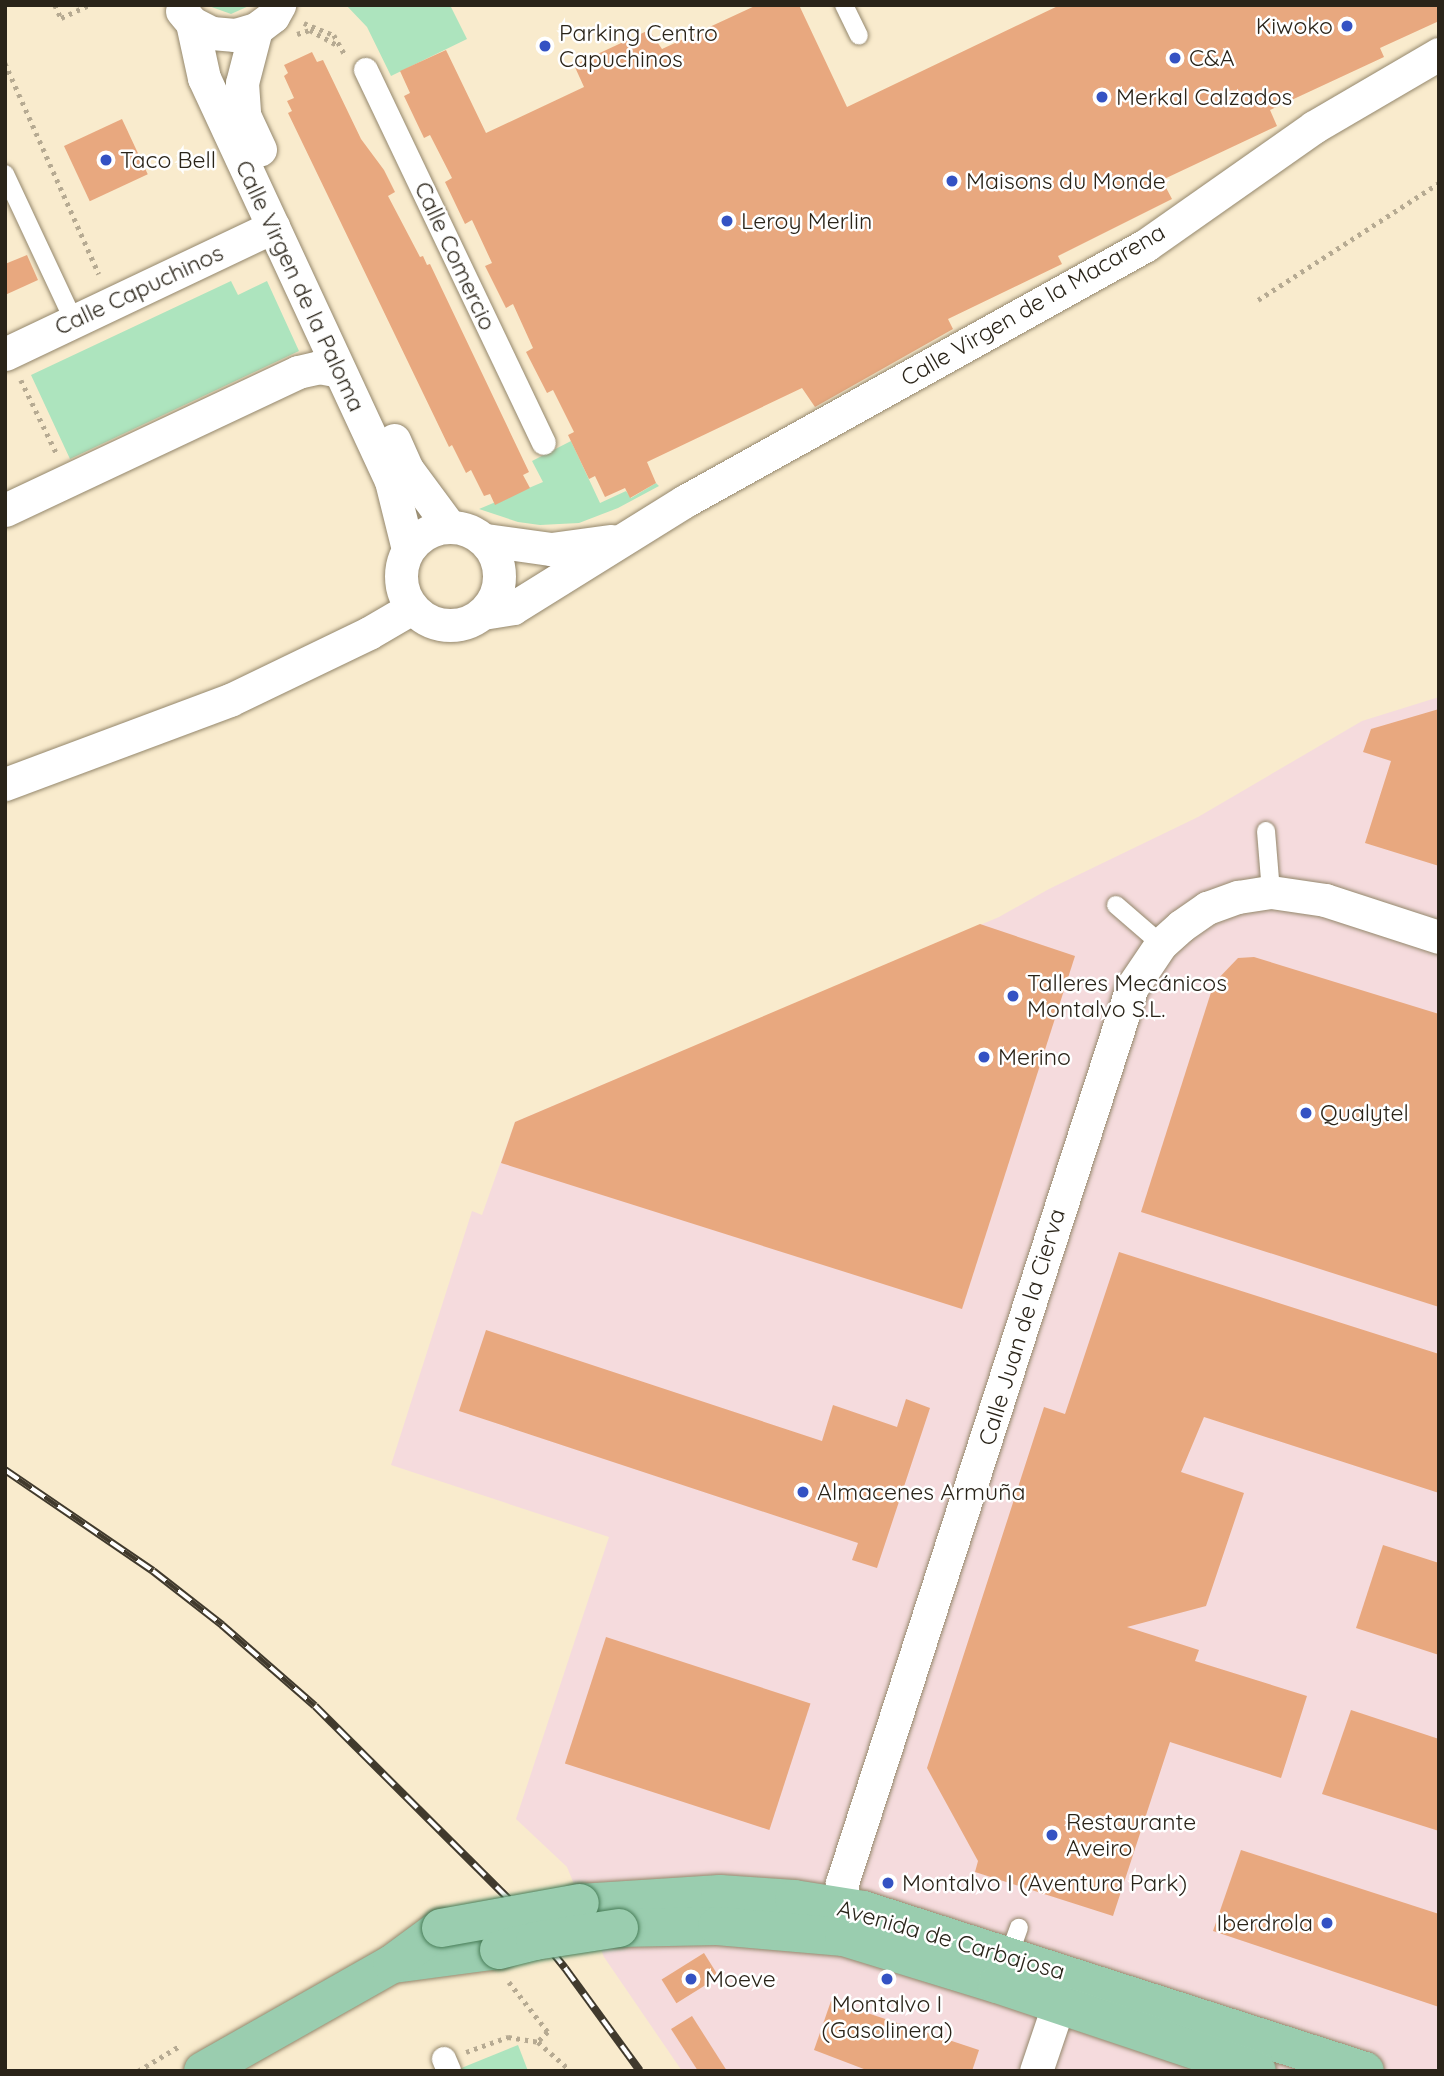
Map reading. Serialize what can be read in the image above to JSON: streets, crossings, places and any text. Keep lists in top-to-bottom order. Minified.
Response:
{"streets":{"main road":["Avenida de Carbajosa"],"street":["Calle Comercio","Calle Virgen de la Paloma","Calle Capuchinos","Calle Virgen de la Macarena","Calle Juan de la Cierva"]},"crossings":[["Calle Virgen de la Paloma","Calle Capuchinos"],["Calle Virgen de la Paloma","Calle Virgen de la Macarena"],["Calle Juan de la Cierva","Avenida de Carbajosa"]],"places":["Kiwoko","Parking Centro Capuchinos","C&A","Merkal Calzados","Taco Bell","Maisons du Monde","Leroy Merlin","Talleres Mecánicos Montalvo S.L.","Merino","Qualytel","Almacenes Armuña","Restaurante Aveiro","Montalvo I (Aventura Park)","Iberdrola","Moeve","Montalvo I (Gasolinera)"]}
